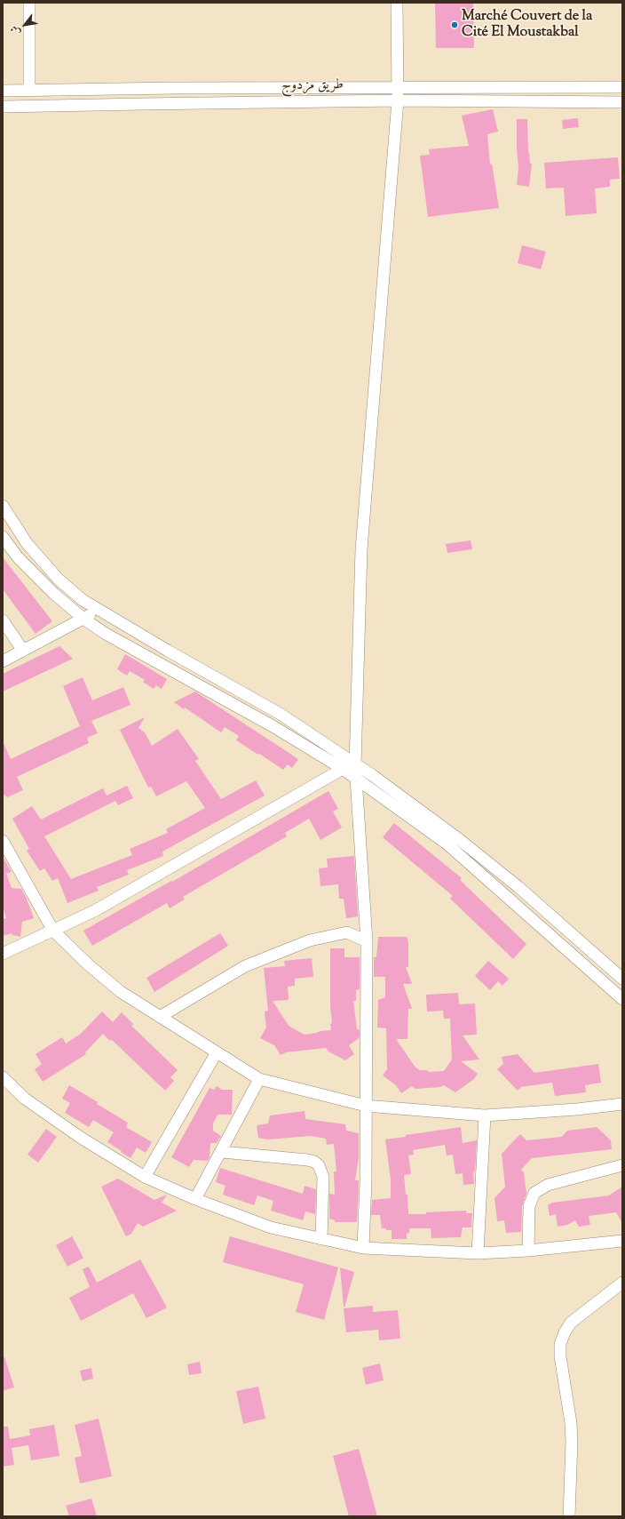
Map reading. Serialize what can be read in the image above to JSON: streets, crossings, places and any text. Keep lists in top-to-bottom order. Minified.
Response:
{"streets":{"street":["طريق مزدوج"]},"places":["Marché Couvert de la Cité El Moustakbal"],"north":"bottom left"}
